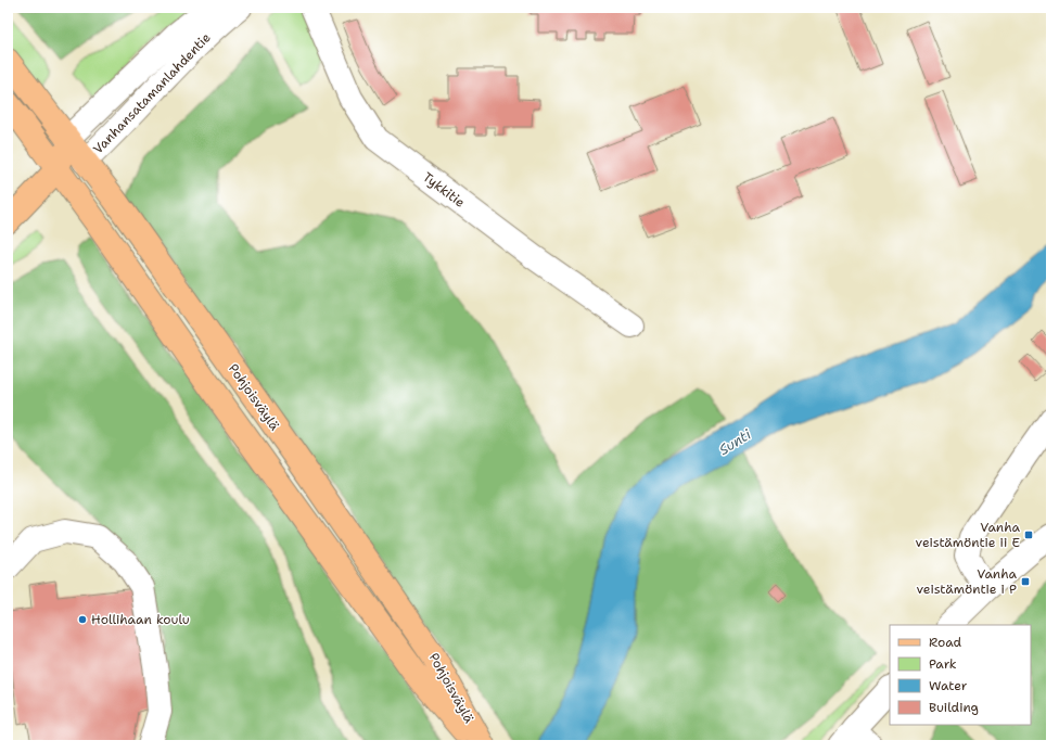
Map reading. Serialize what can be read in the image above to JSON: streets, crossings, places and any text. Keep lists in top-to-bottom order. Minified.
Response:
{"streets":{"main road":["Pohjoisväylä"],"street":["Vanhansatamanlahdentie","Tykkitie"]},"crossings":[["Vanhansatamanlahdentie","Pohjoisväylä"]],"water":["Sunti"],"places":{"transit":["Vanha veistämöntie ii E","Vanha veistämöntie i P"],"other":["Hollihaan koulu"]},"legend":["Road","Park","Water","Building"]}
